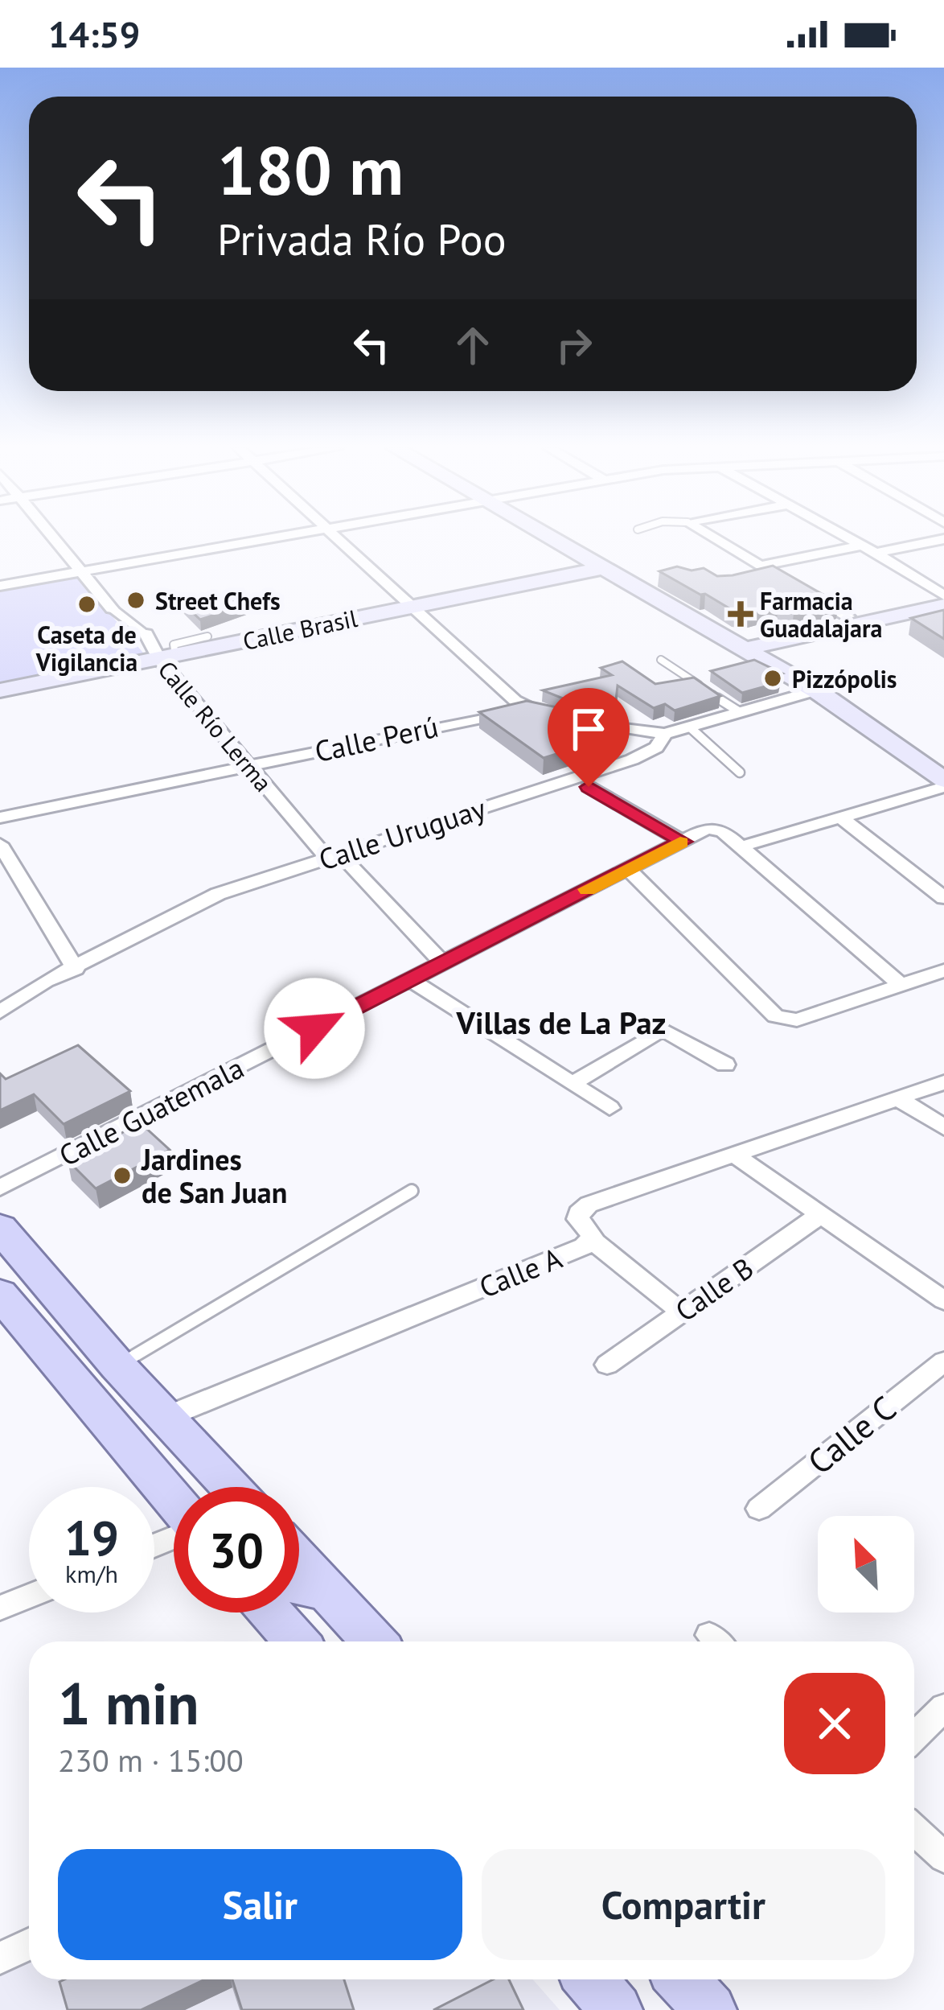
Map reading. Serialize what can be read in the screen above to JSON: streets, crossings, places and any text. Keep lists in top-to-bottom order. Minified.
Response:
{"streets":{"main road":["Calle Brasil"],"street":["Calle Río Lerma","Calle Perú","Calle Uruguay","Calle Guatemala","Calle A","Calle B","Calle C"]},"crossings":[["Calle Brasil","Calle Río Lerma"],["Calle Río Lerma","Calle Perú"],["Calle Río Lerma","Calle Uruguay"],["Calle Río Lerma","Calle Guatemala"]],"districts":["Villas de La Paz"],"places":{"other":["Street Chefs","Caseta de Vigilancia","Pizzópolis","Jardines de San Juan"],"health":["Farmacia Guadalajara"]},"north":"top left","page":{"status":"14:59","turn":["180 m","Privada Río Poo"],"speed":"19 km/h","limit":"30","heading":["1 min","230 m · 15:00"],"buttons":["Salir","Compartir"]}}
